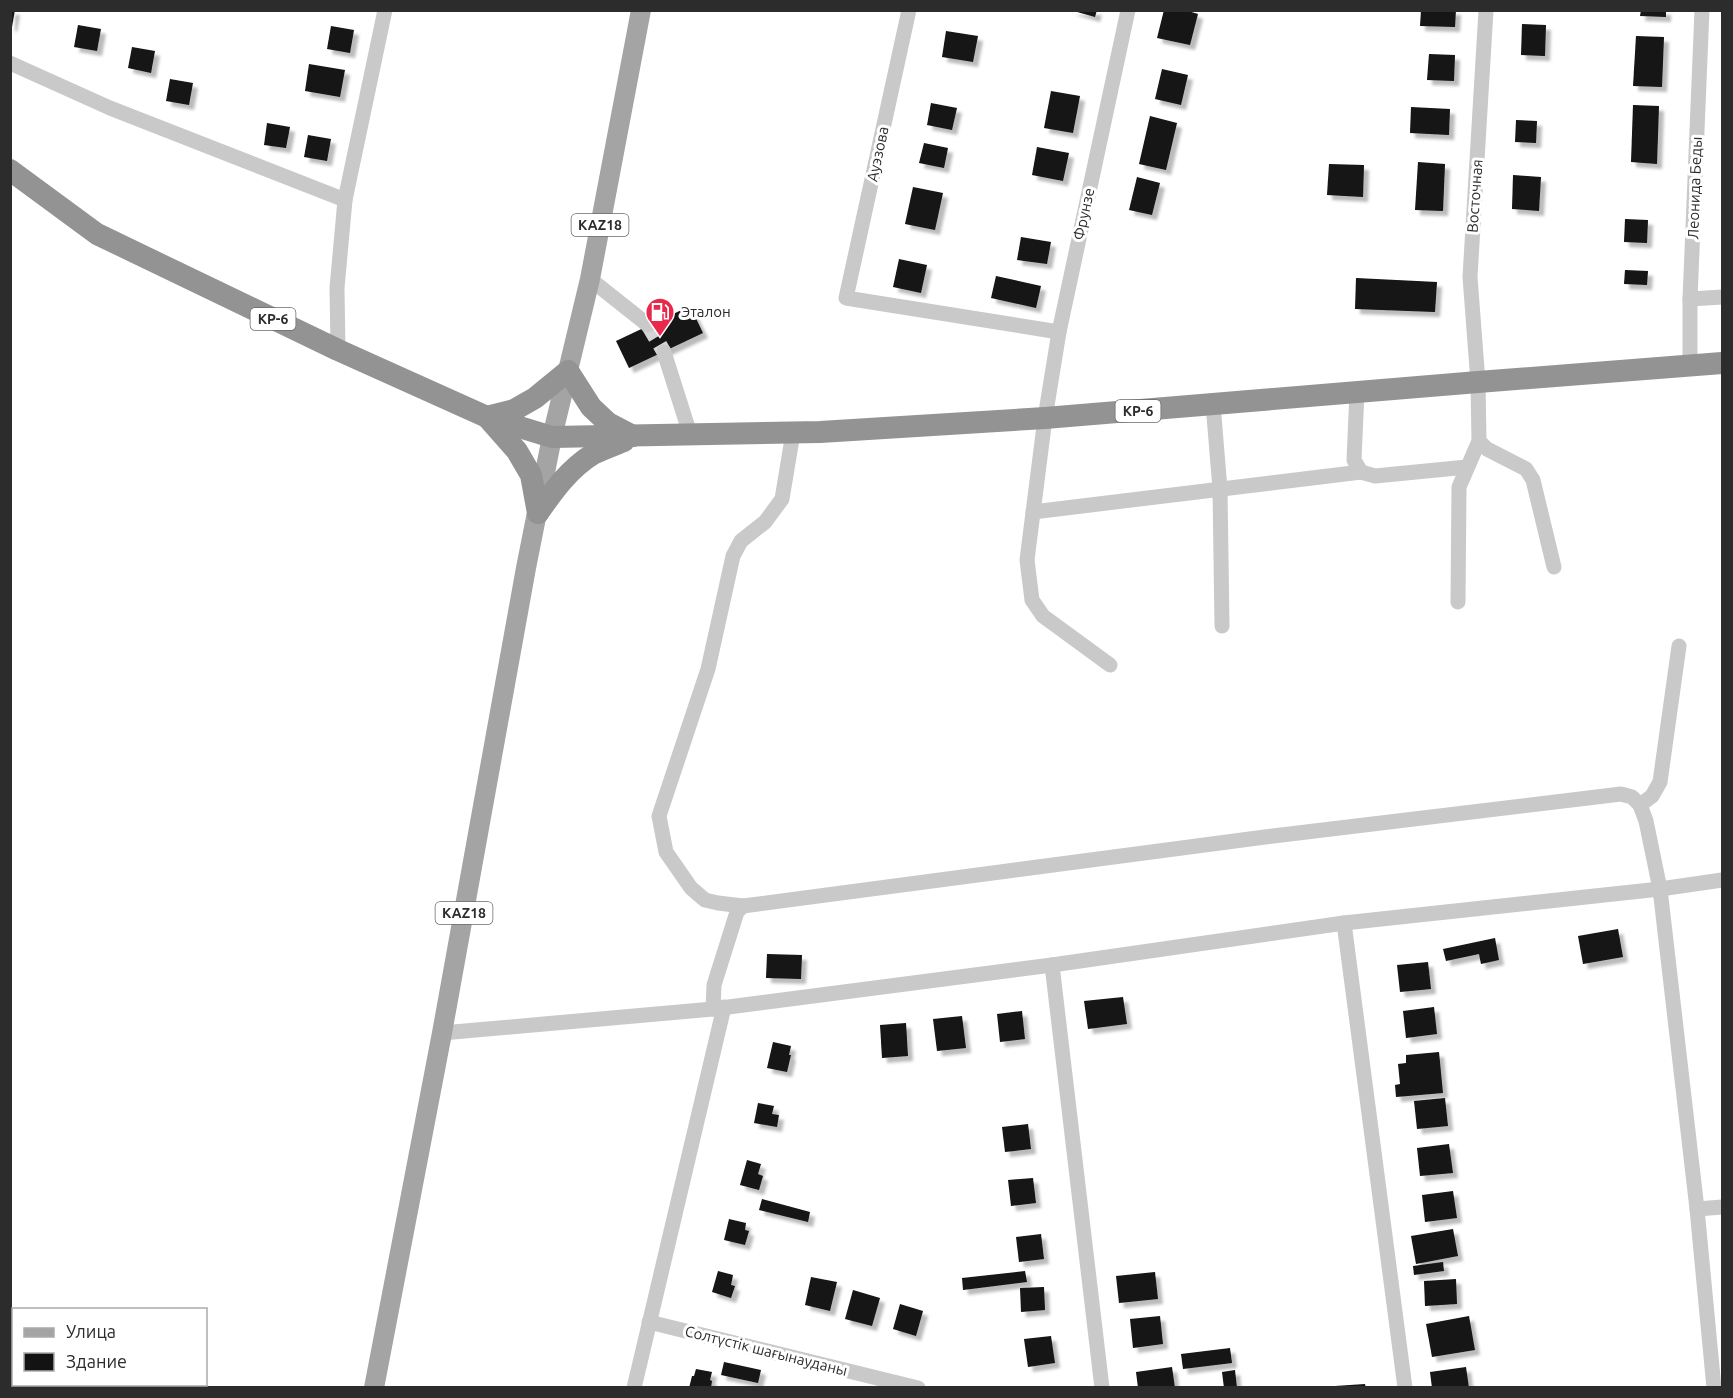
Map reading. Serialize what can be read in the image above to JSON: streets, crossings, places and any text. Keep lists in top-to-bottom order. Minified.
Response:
{"streets":{"highway":["KP-6"],"main road":["KAZ18"],"street":["Ауэзова","Леонида Беды","Восточная","Фрунзе","Солтүстік шағынауданы"]},"crossings":[["Ауэзова","Фрунзе"],["Леонида Беды","KP-6"],["Восточная","KP-6"],["Фрунзе","KP-6"],["KAZ18","KP-6"]],"places":{"fuel station":["Эталон"]},"legend":["Улица","Здание"]}
